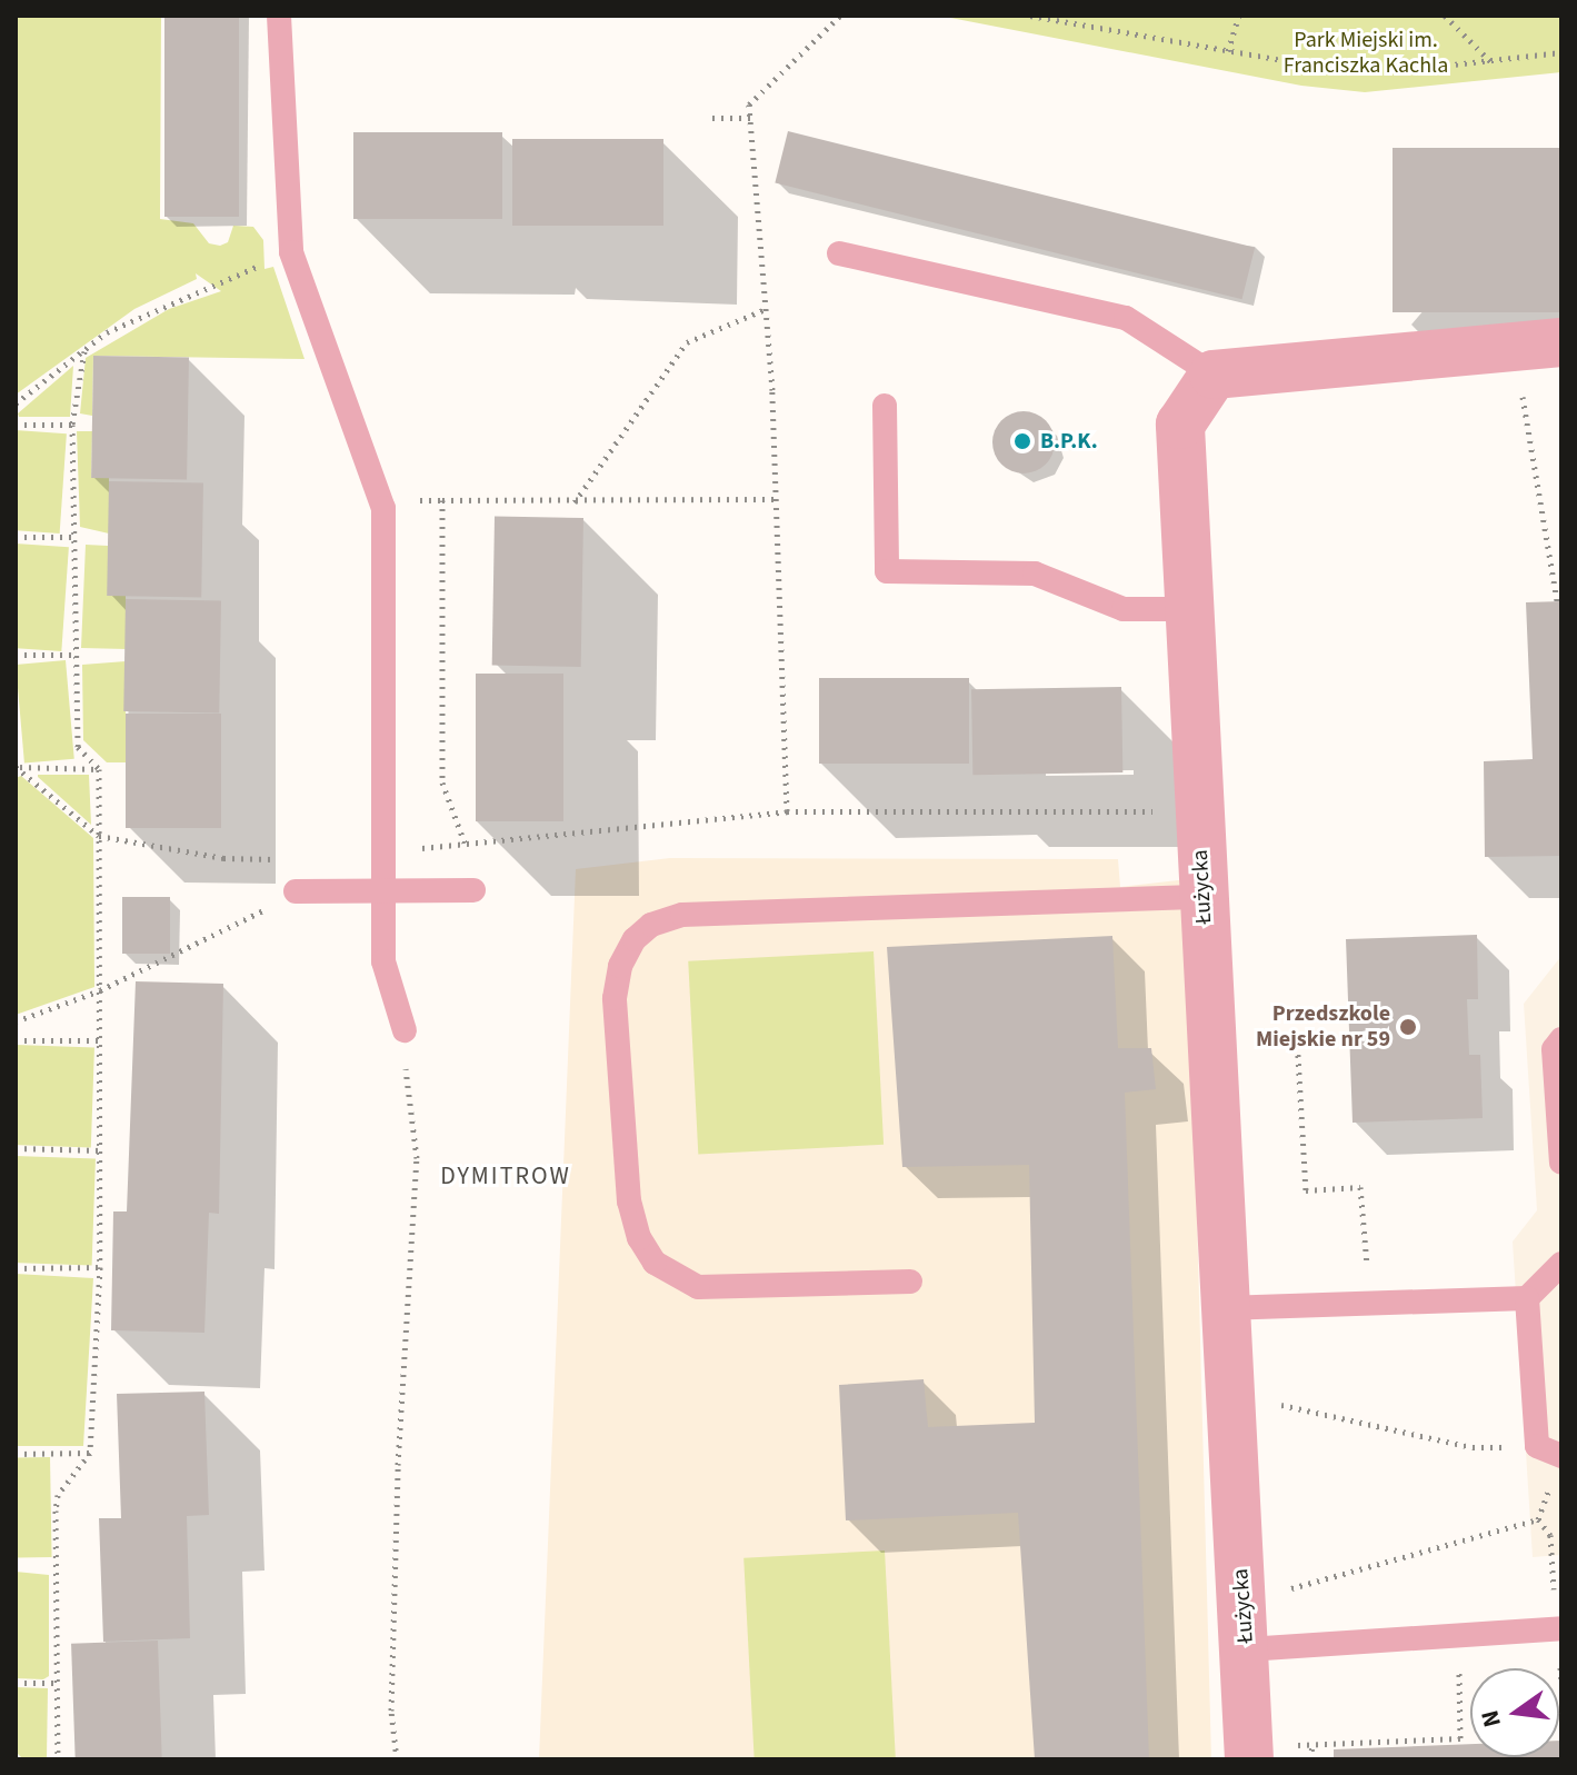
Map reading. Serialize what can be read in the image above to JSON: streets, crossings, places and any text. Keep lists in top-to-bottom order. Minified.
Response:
{"streets":{"street":["Łużycka"]},"districts":["DYMITROW"],"parks":["Park Miejski im. Franciszka Kachla"],"places":["B.P.K.","Przedszkole Miejskie nr 59"],"north":"left"}
